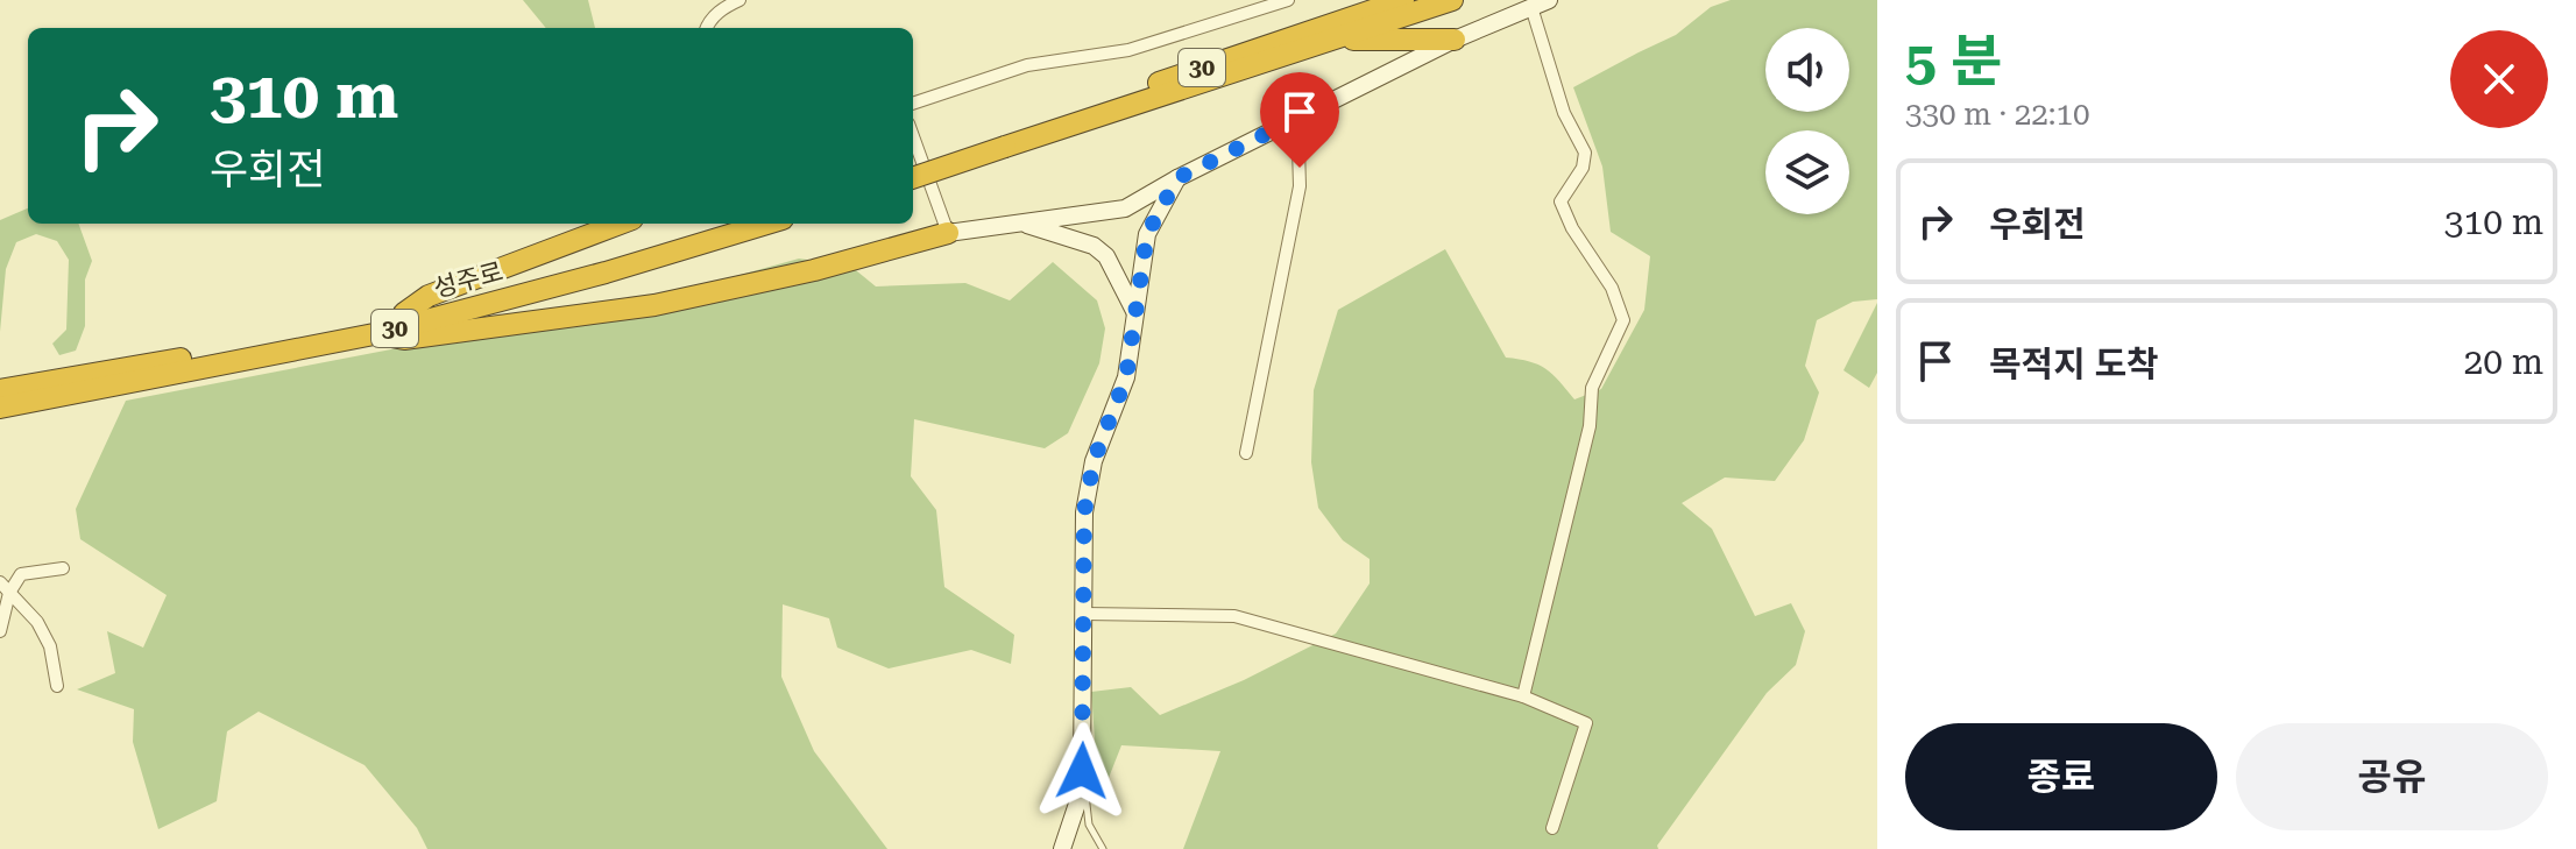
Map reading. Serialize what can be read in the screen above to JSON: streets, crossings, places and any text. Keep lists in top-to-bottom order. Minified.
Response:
{"streets":{"highway":["30","성주로"]},"page":{"heading":["5 분","330 m · 22:10"],"turn":["310 m","우회전"],"list":[{"name":"우회전","value":"310 m"},{"name":"목적지 도착","value":"20 m"}],"buttons":["종료","공유"]}}
